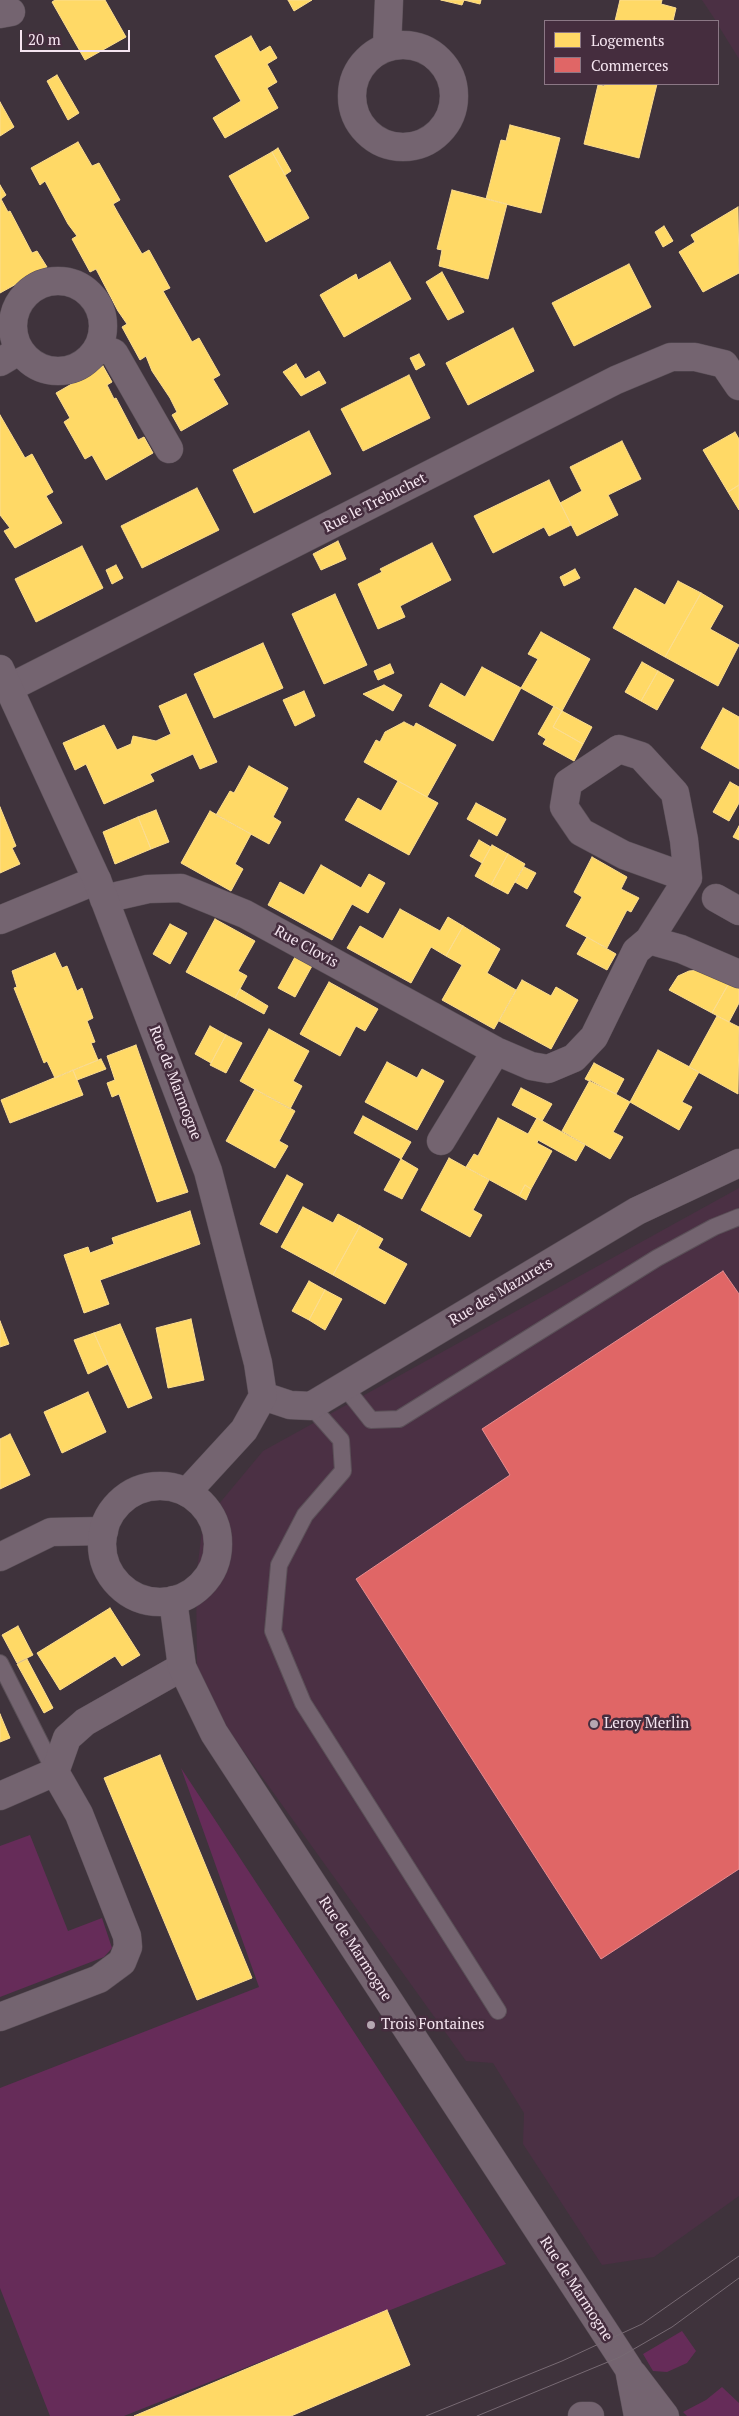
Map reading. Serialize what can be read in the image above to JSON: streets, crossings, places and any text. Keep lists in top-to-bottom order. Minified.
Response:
{"streets":{"street":["Rue le Trebuchet","Rue Clovis","Rue de Marmogne","Rue des Mazurets"]},"crossings":[["Rue le Trebuchet","Rue de Marmogne"],["Rue Clovis","Rue de Marmogne"]],"places":["Leroy Merlin","Trois Fontaines"],"legend":["Logements","Commerces"],"scale_bar":"20 m"}
